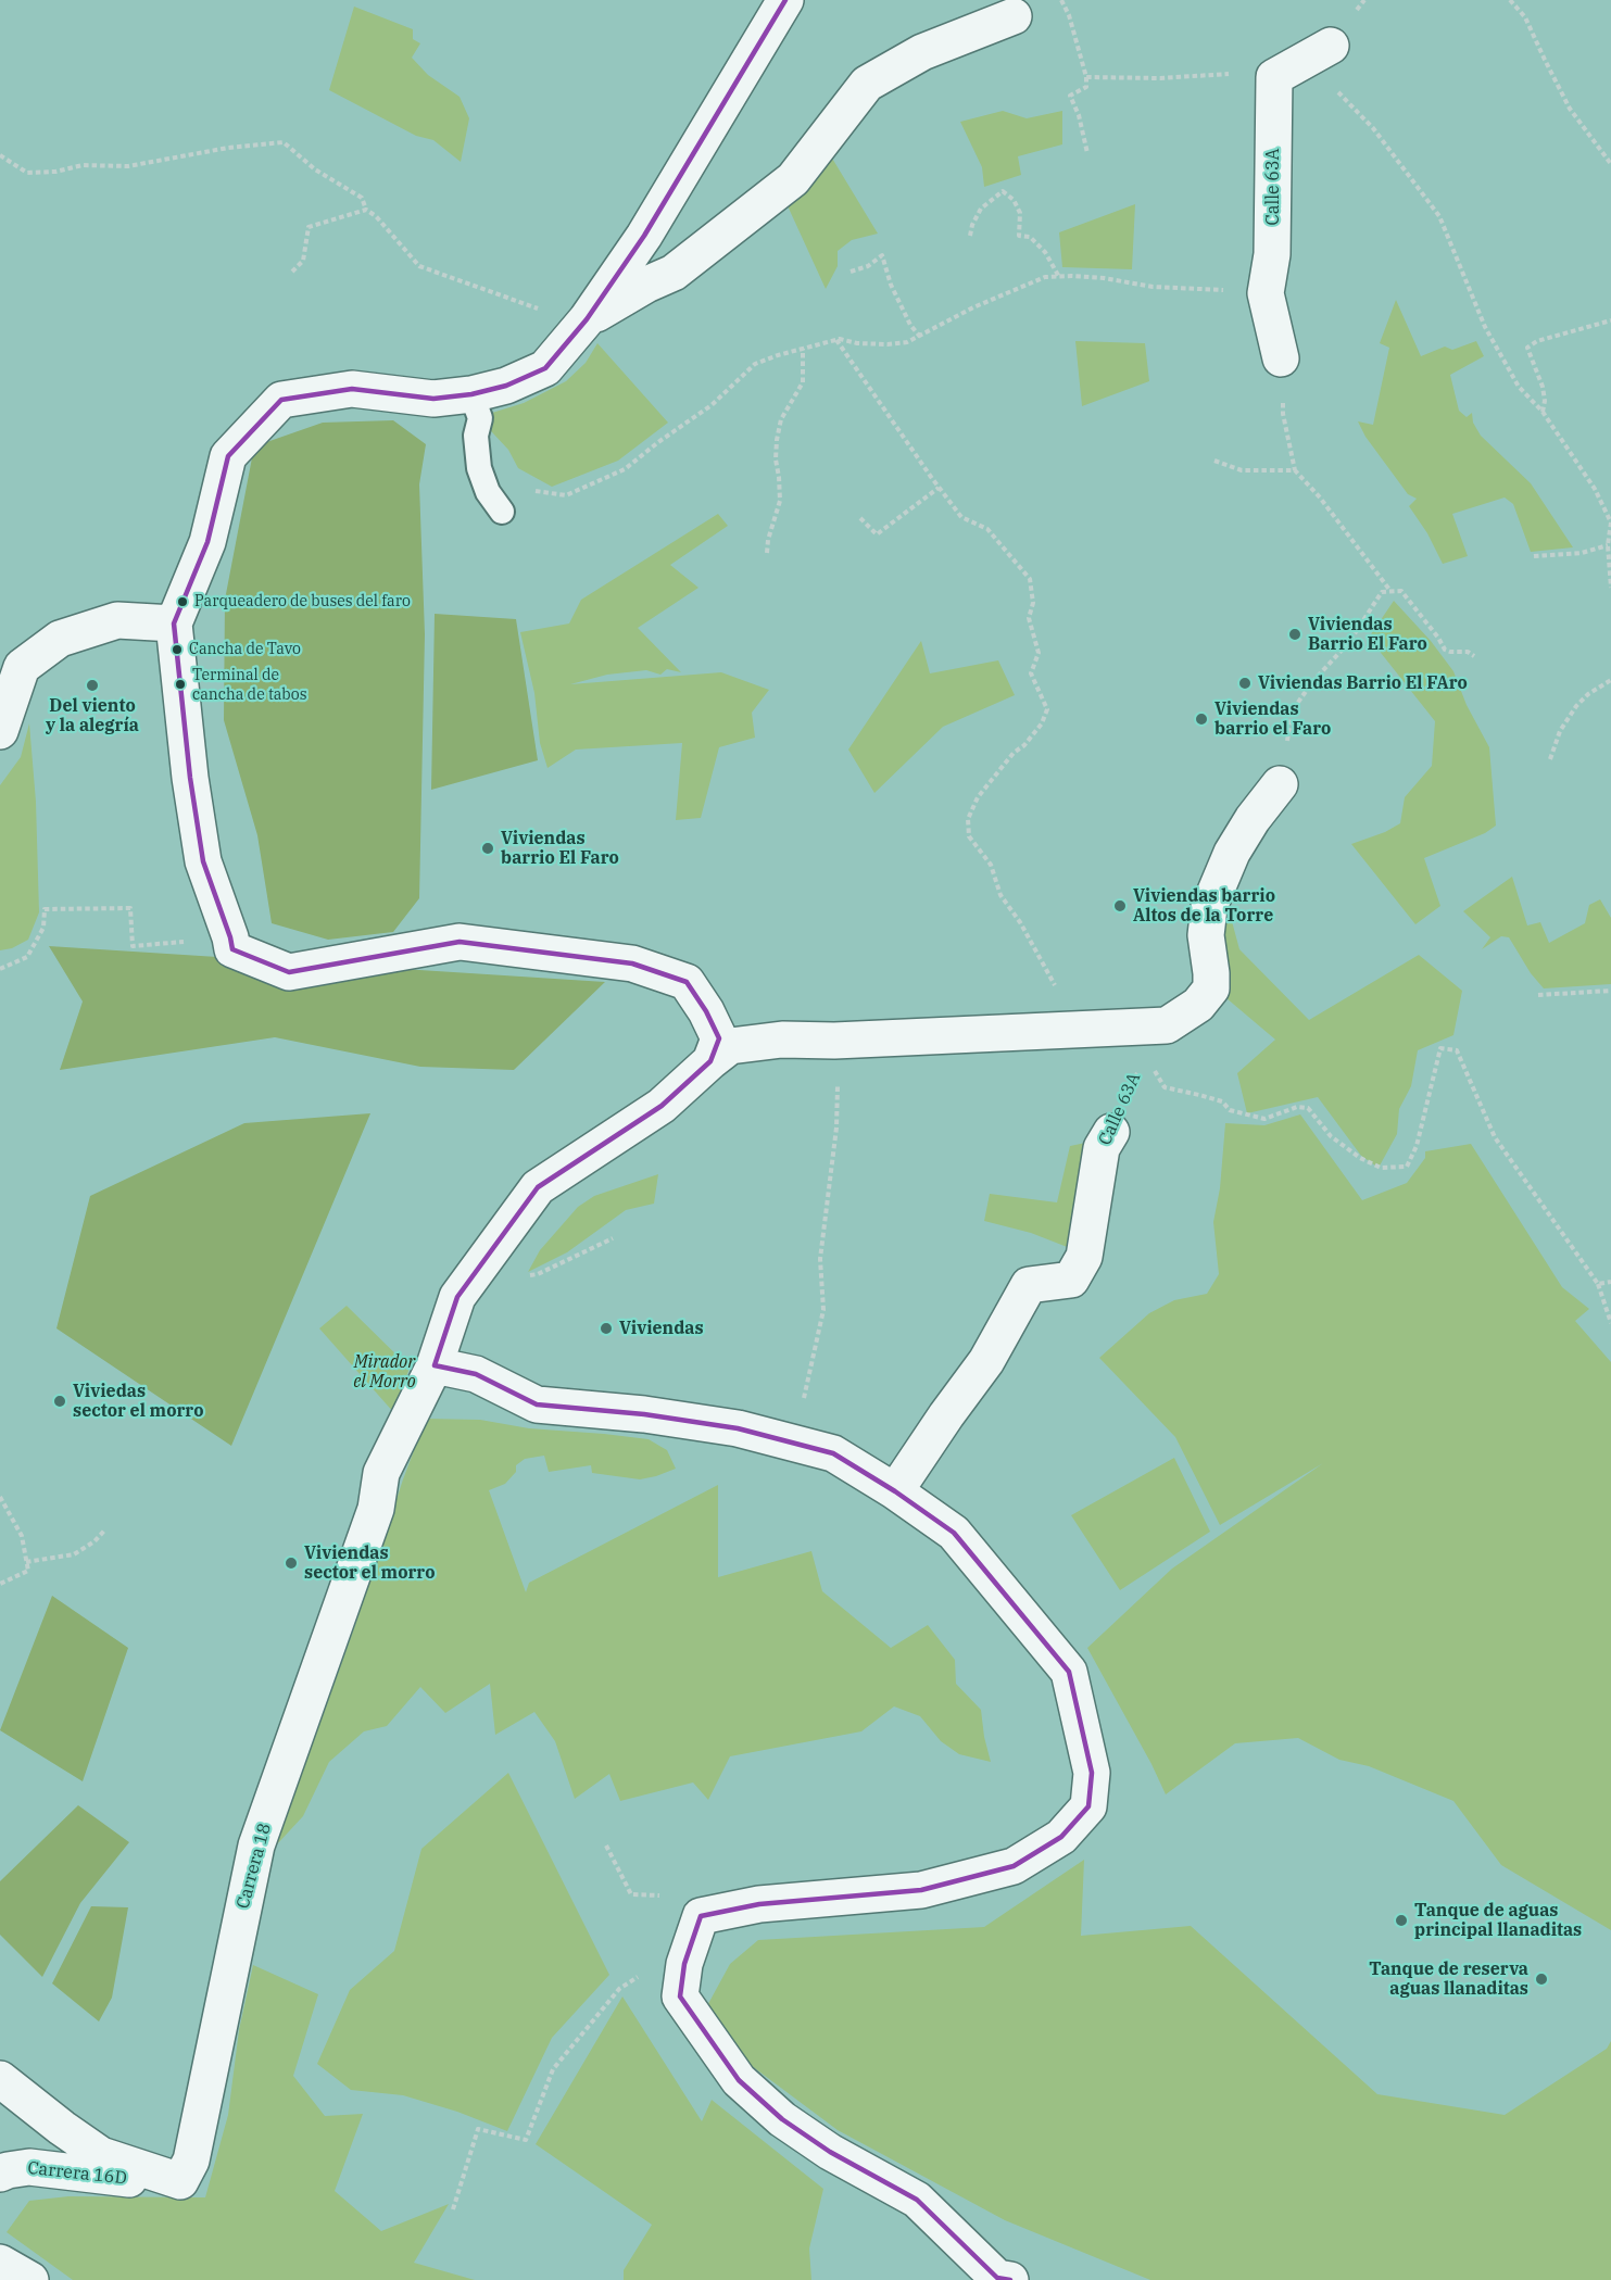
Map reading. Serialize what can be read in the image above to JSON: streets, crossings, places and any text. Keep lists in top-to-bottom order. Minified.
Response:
{"streets":{"street":["Calle 63A","Carrera 18","Carrera 16D"]},"crossings":[["Carrera 18","Carrera 16D"]],"parks":["Mirador el Morro"],"places":["Parqueadero de buses del faro","Viviendas Barrio El Faro","Cancha de Tavo","Viviendas Barrio El FAro","Terminal de cancha de tabos","Del viento y la alegría","Viviendas barrio el Faro","Viviendas barrio El Faro","Viviendas barrio Altos de la Torre","Viviendas","Viviedas sector el morro","Viviendas sector el morro","Tanque de aguas principal llanaditas","Tanque de reserva aguas llanaditas"]}
